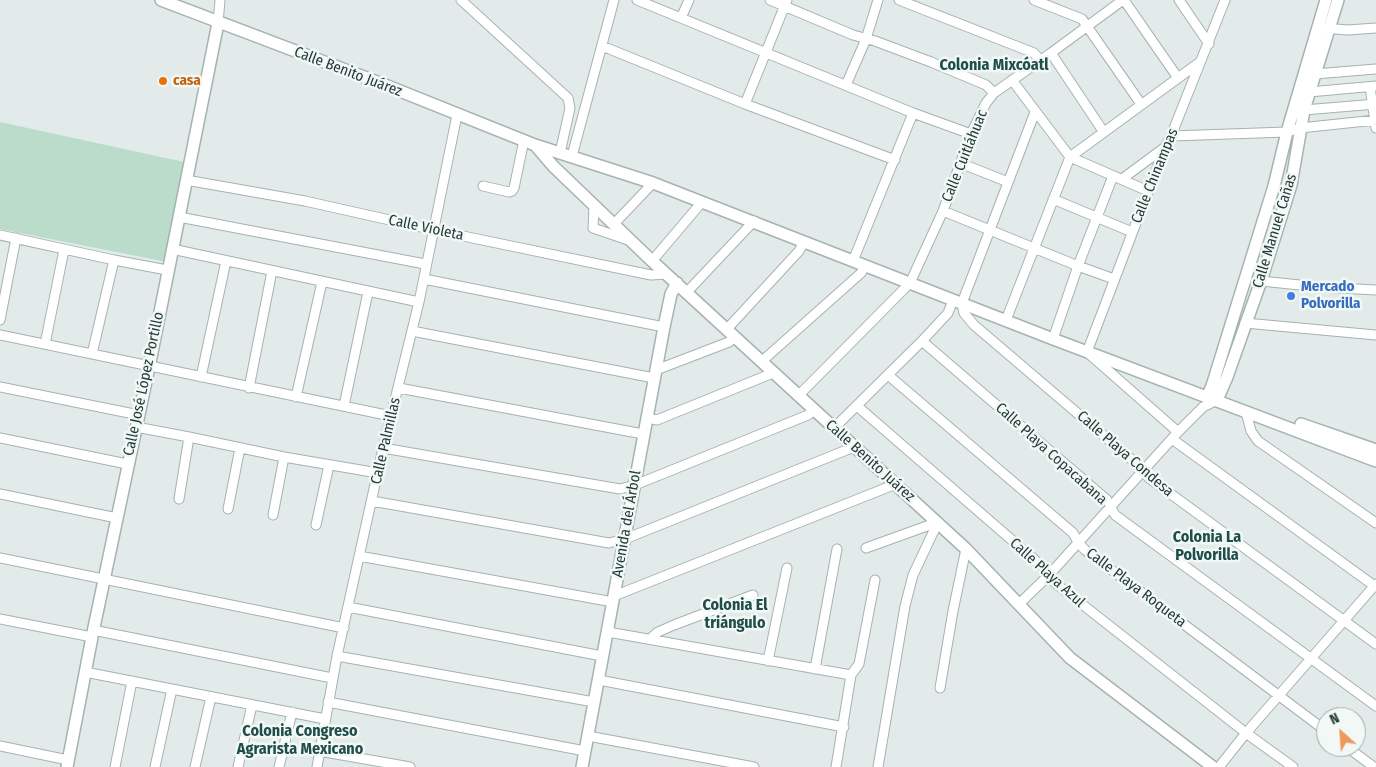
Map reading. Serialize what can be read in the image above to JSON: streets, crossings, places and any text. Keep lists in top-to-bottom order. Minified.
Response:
{"streets":{"street":["Calle Benito Juárez","Calle Cuitláhuac","Calle Chinampas","Calle Violeta","Calle Manuel Cañas","Calle José López Portillo","Calle Palmillas","Calle Playa Copacabana","Calle Playa Condesa","Avenida del Árbol","Calle Playa Azul","Calle Playa Roqueta"]},"crossings":[["Calle Benito Juárez","Calle Cuitláhuac"],["Calle Benito Juárez","Calle Chinampas"],["Calle Benito Juárez","Calle Violeta"],["Calle Benito Juárez","Calle Manuel Cañas"],["Calle Benito Juárez","Calle José López Portillo"],["Calle Benito Juárez","Calle Palmillas"],["Calle Benito Juárez","Calle Playa Condesa"],["Calle Benito Juárez","Avenida del Árbol"],["Calle Violeta","Calle José López Portillo"],["Calle Violeta","Calle Palmillas"]],"districts":["Colonia Mixcóatl","Colonia La Polvorilla","Colonia El triángulo","Colonia Congreso Agrarista Mexicano"],"places":["casa","Mercado Polvorilla"],"north":"top left"}
